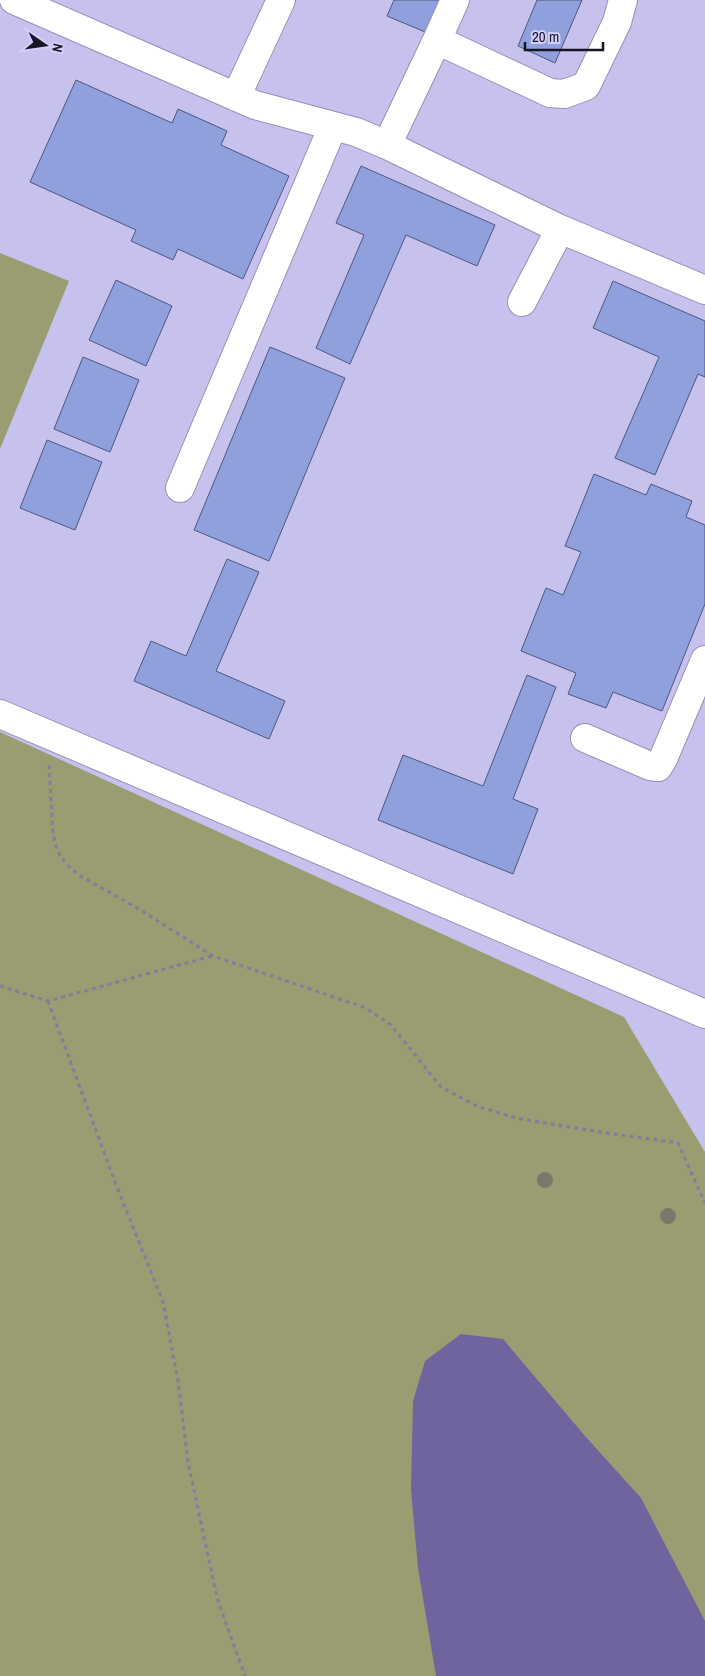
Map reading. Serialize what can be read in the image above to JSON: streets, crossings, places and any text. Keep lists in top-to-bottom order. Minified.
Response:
{"scale_bar":"20 m","north":"right"}
